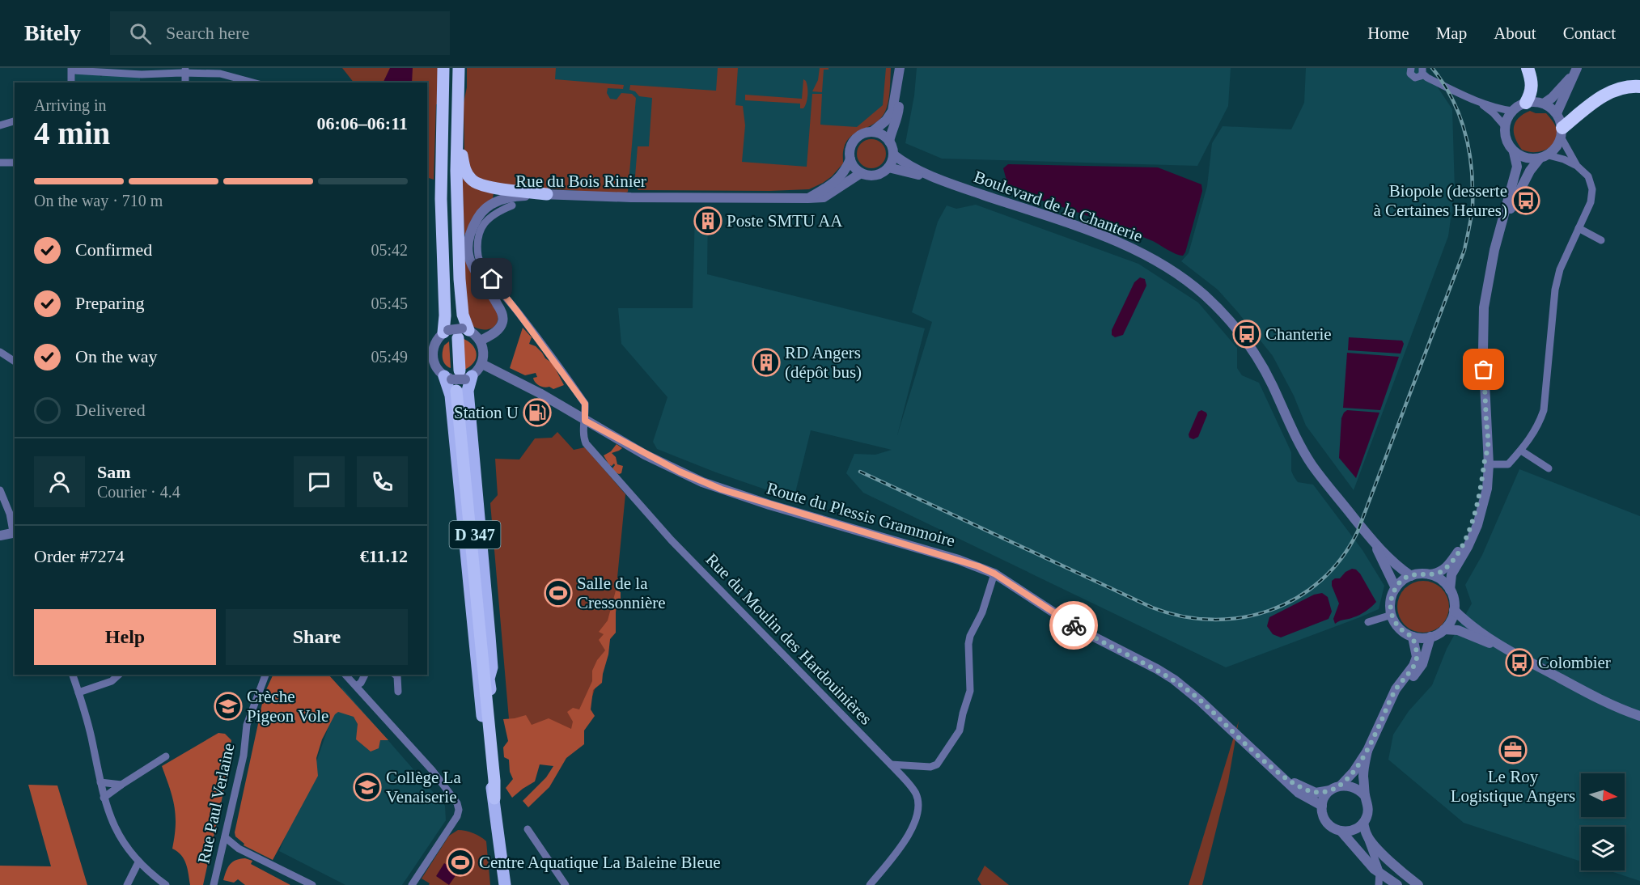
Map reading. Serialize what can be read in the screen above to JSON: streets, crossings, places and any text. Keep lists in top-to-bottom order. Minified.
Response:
{"streets":{"highway":["D 347"],"street":["Rue du Bois Rinier","Boulevard de la Chanterie","Route du Plessis Grammoire","Rue du Moulin des Hardouinières","Rue Paul Verlaine"]},"crossings":[["Rue du Bois Rinier","Boulevard de la Chanterie"],["Route du Plessis Grammoire","Rue du Moulin des Hardouinières"]],"places":{"bus stop":["Biopole (desserte à Certaines Heures)","Chanterie","Colombier"],"building":["Poste SMTU AA","RD Angers (dépôt bus)"],"fuel station":["Station U"],"sports":["Salle de la Cressonnière","Centre Aquatique La Baleine Bleue"],"school or university":["Crèche Pigeon Vole","Collège La Venaiserie"],"office":["Le Roy Logistique Angers"]},"north":"right","page":{"header":"Bitely","search":"Search here","nav":["Home","Map","About","Contact"],"heading":["4 min","Arriving in","06:06–06:11"],"panel":["Sam","Courier · 4.4","Order #7274","€11.12"],"bar":"On the way · 710 m","list":[["Confirmed","05:42"],["Preparing","05:45"],["On the way","05:49"],"Delivered"],"buttons":["Help","Share"]}}
